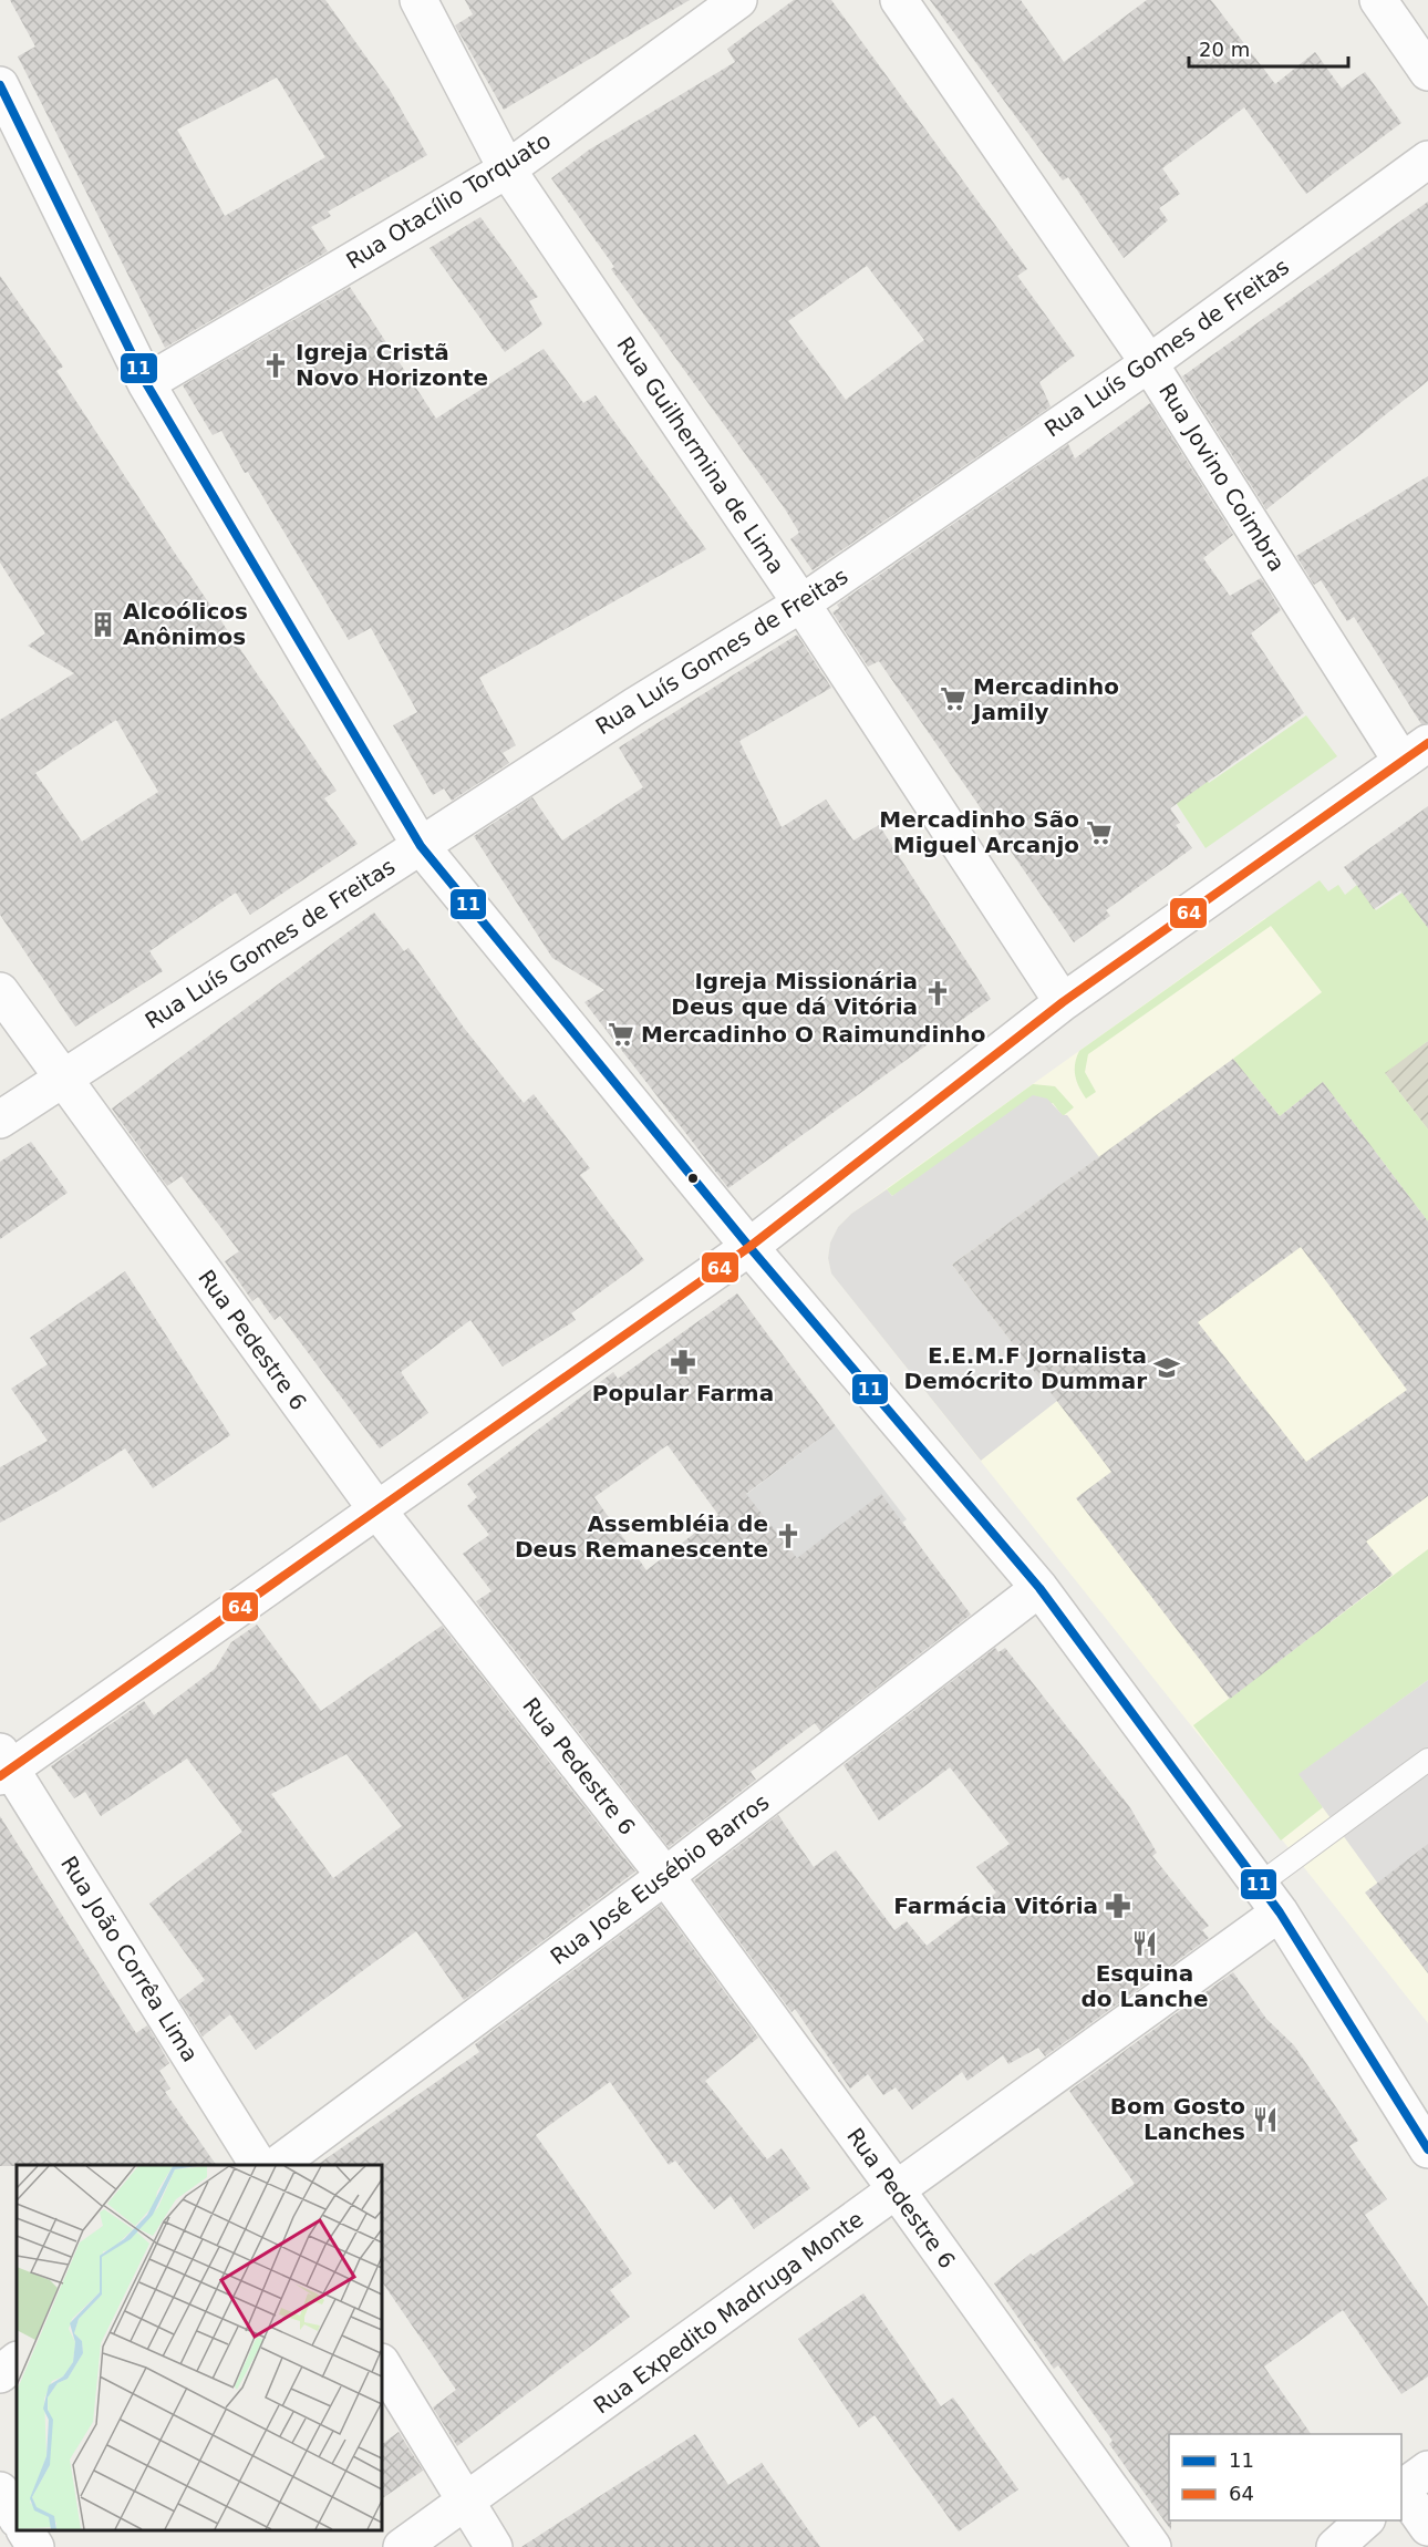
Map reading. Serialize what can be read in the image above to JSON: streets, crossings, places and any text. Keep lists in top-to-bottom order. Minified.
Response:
{"streets":{"street":["Rua Otacílio Torquato","Rua Luís Gomes de Freitas","Rua Guilhermina de Lima","Rua Jovino Coimbra","Rua Pedestre 6","Rua José Eusébio Barros","Rua João Corrêa Lima","Rua Expedito Madruga Monte"]},"crossings":[["Rua Otacílio Torquato","Rua Guilhermina de Lima"],["Rua Luís Gomes de Freitas","Rua Guilhermina de Lima"],["Rua Luís Gomes de Freitas","Rua Jovino Coimbra"],["Rua Luís Gomes de Freitas","Rua Pedestre 6"],["Rua Pedestre 6","Rua José Eusébio Barros"],["Rua Pedestre 6","Rua Expedito Madruga Monte"]],"places":{"church":["Igreja Cristã Novo Horizonte","Igreja Missionária Deus que dá Vitória","Assembléia de Deus Remanescente"],"building":["Alcoólicos Anônimos"],"supermarket":["Mercadinho Jamily","Mercadinho São Miguel Arcanjo","Mercadinho O Raimundinho"],"pharmacy":["Popular Farma","Farmácia Vitória"],"school or university":["E.E.M.F Jornalista Demócrito Dummar"],"restaurant":["Esquina do Lanche","Bom Gosto Lanches"]},"lines":["transit line 11","transit line 64"],"legend":["11","64"],"scale_bar":"20 m"}
